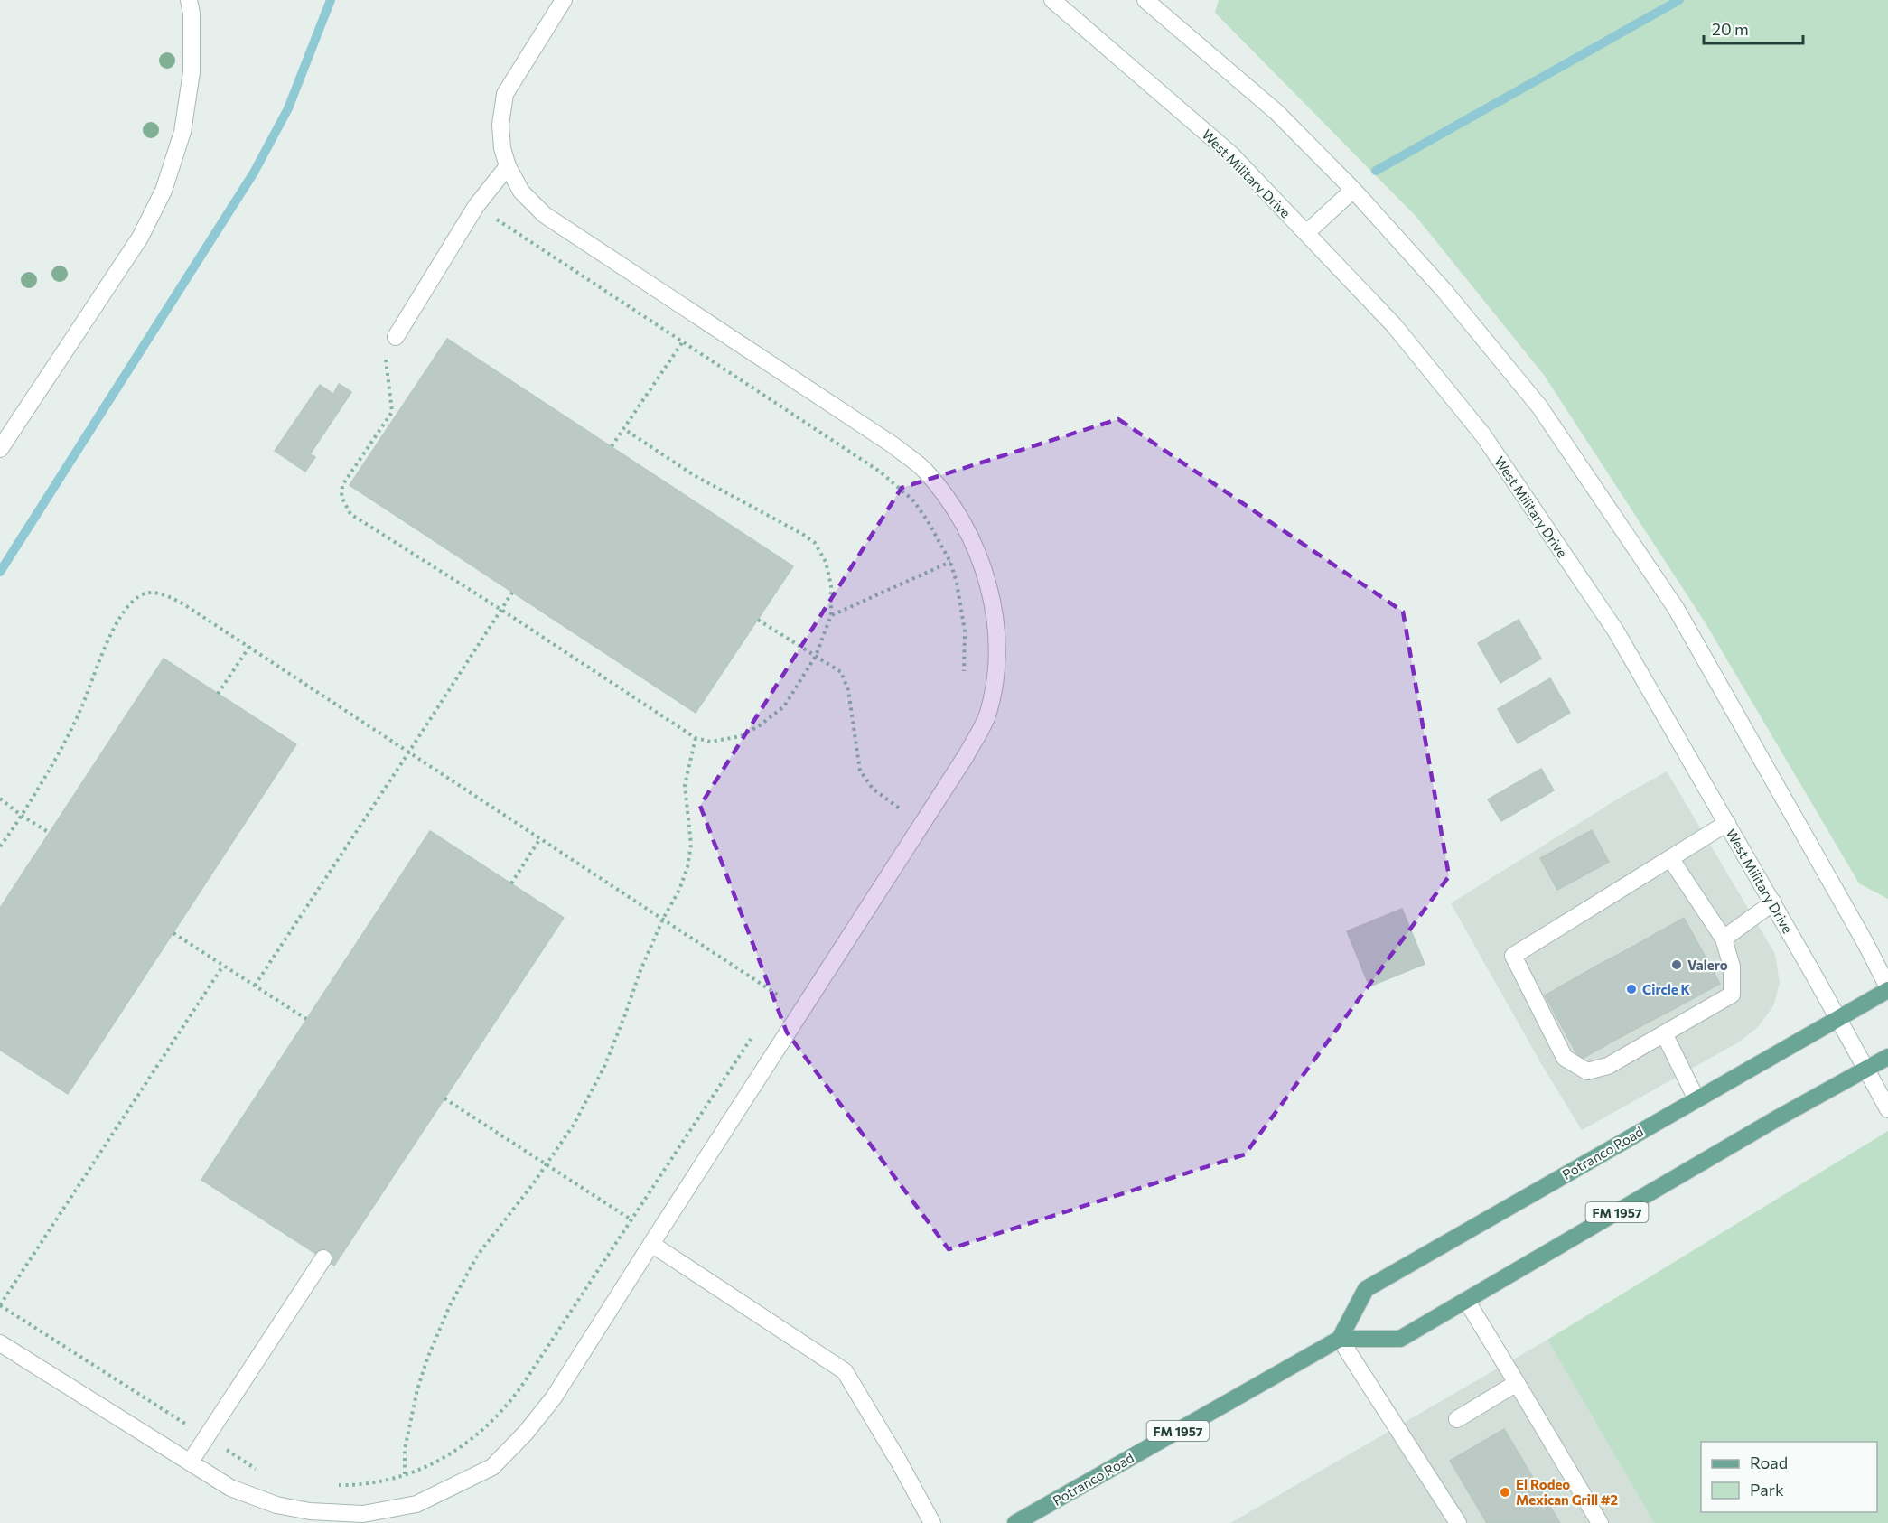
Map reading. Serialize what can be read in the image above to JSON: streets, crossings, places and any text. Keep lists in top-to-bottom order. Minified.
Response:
{"streets":{"main road":["West Military Drive","Potranco Road","FM 1957"]},"crossings":[["West Military Drive","Potranco Road"]],"places":["Valero","Circle K","El Rodeo Mexican Grill #2"],"legend":["Road","Park"],"scale_bar":"20 m"}
